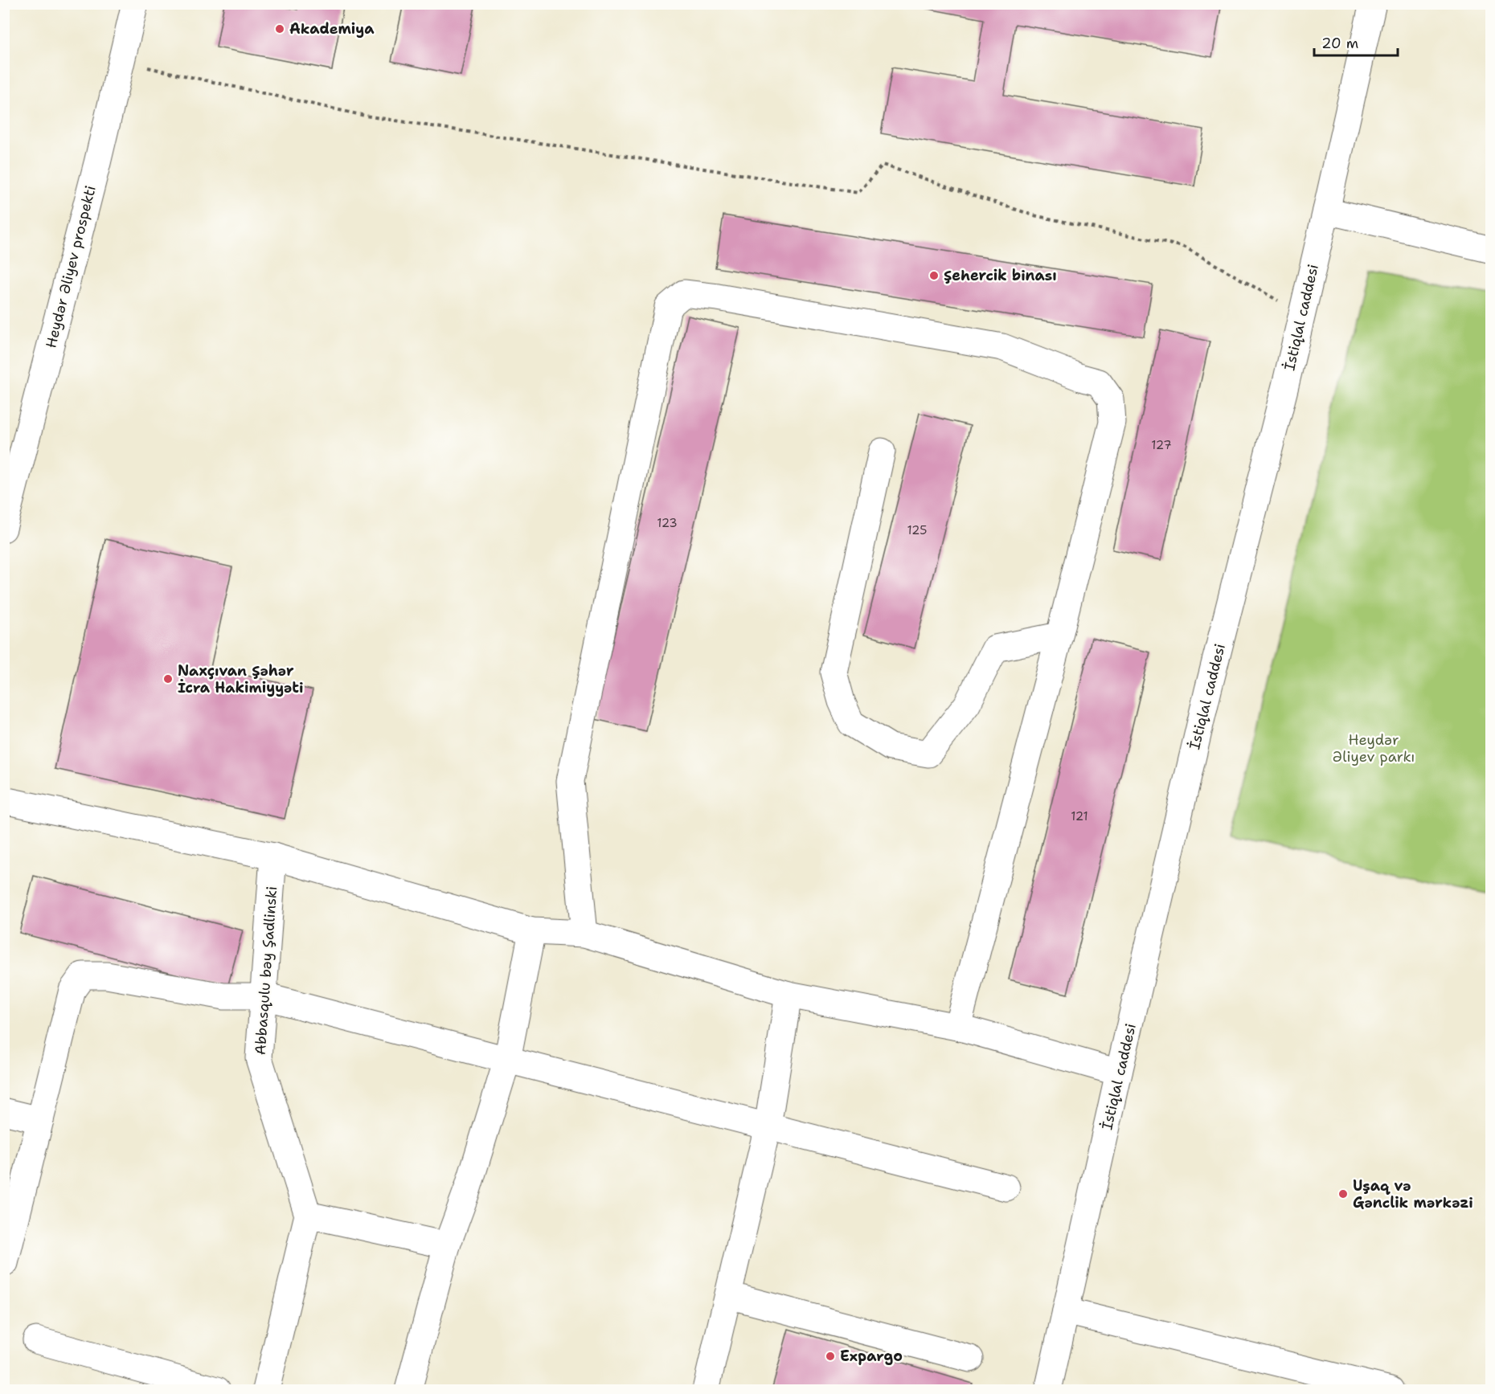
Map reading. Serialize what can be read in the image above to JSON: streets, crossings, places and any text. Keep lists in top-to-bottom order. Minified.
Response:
{"streets":{"street":["Heydər Əliyev prospekti","İstiqlal caddesi","Abbasqulu bəy Şadlinski"]},"parks":["Heydər Əliyev parkı"],"places":["Akademiya","Şehercik binası","Naxçıvan Şəhər İcra Hakimiyyəti","Uşaq və Gənclik mərkəzi","Expargo"],"house_numbers":["127","123","125","121"],"scale_bar":"20 m"}
